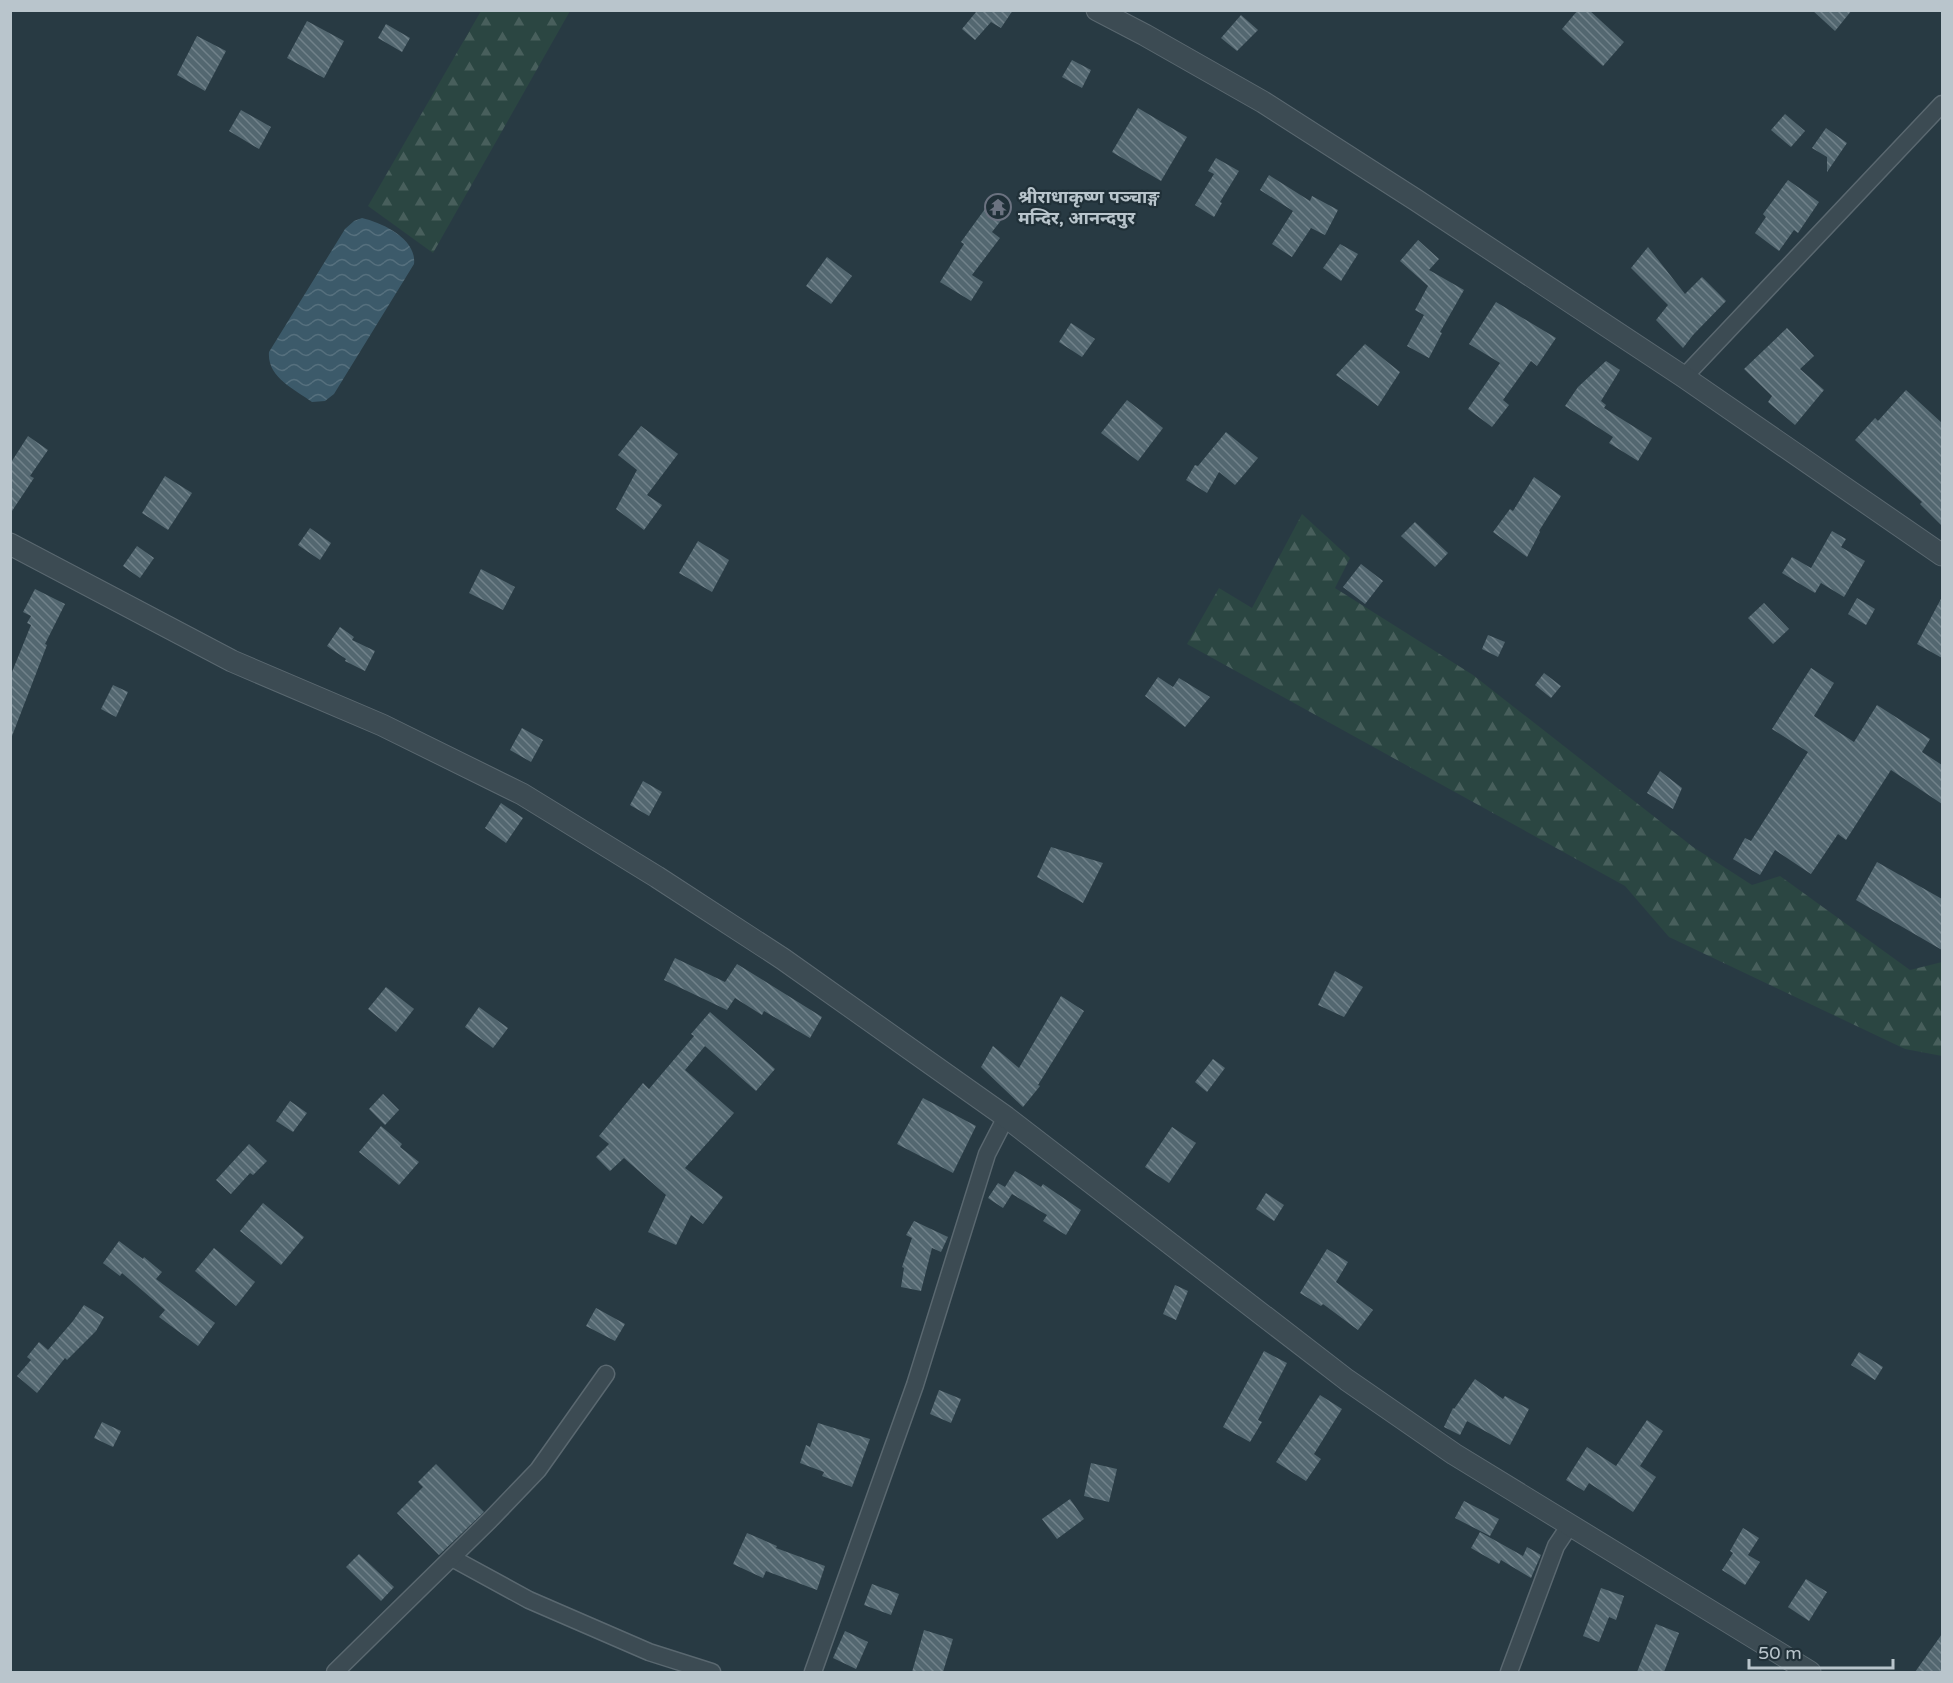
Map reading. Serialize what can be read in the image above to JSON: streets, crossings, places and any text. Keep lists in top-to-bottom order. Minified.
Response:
{"places":{"temple":["श्रीराधाकृष्ण पञ्चाङ्ग मन्दिर, आनन्दपुर"]},"scale_bar":"50 m"}
